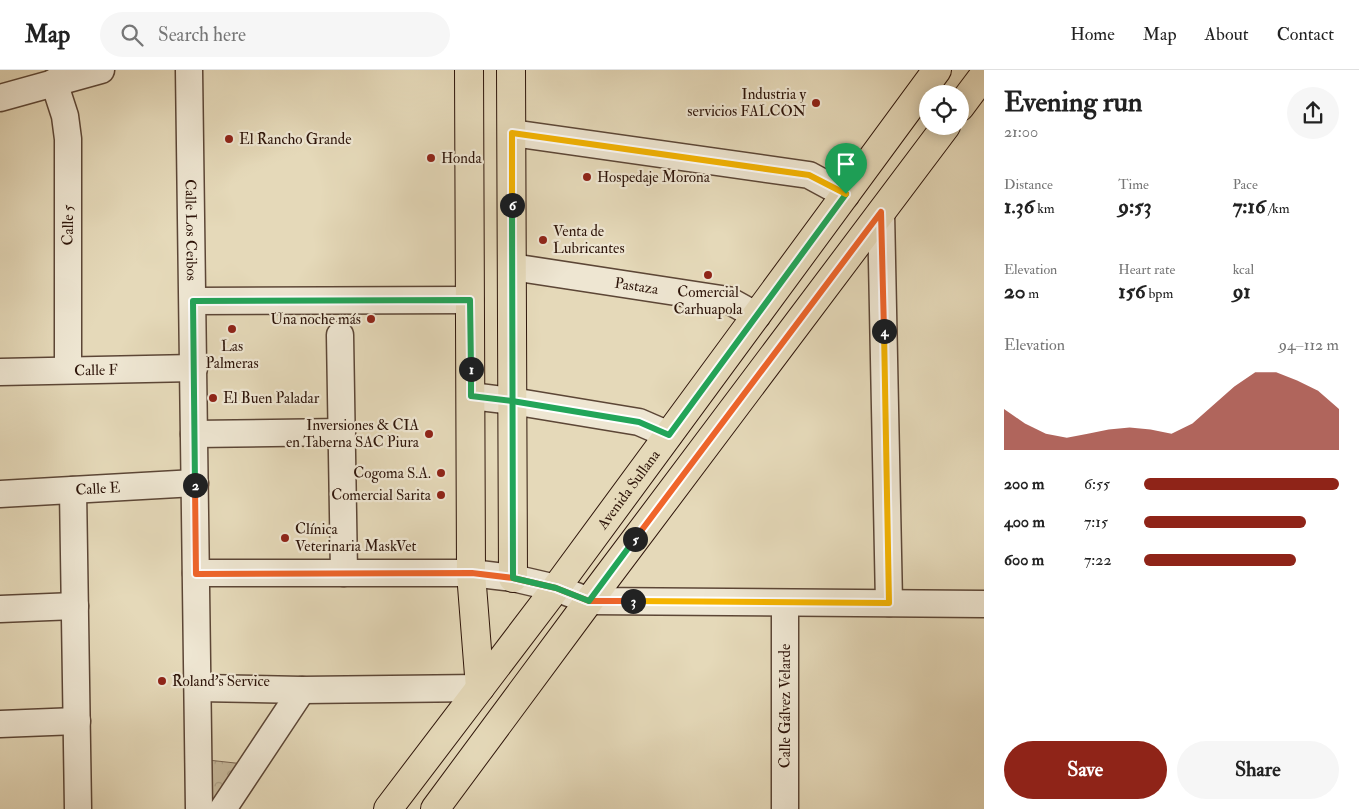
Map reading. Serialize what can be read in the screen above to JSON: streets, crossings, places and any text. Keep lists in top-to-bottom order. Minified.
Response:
{"streets":{"main road":["Avenida Sullana"],"street":["Calle 5","Calle Los Ceibos","Pastaza","Calle F","Calle E","Calle Gálvez Velarde"]},"crossings":[["Calle 5","Calle F"],["Calle Los Ceibos","Calle F"],["Calle Los Ceibos","Calle E"],["Pastaza","Avenida Sullana"]],"places":["Industria y servicios FALCON","El Rancho Grande","Honda","Hospedaje Morona","Venta de Lubricantes","Comercial Carhuapola","Una noche más","Las Palmeras","El Buen Paladar","Inversiones & CIA en Taberna SAC Piura","Cogoma S.A.","Comercial Sarita","Clínica Veterinaria MaskVet","Roland's Service"],"page":{"header":"Map","search":"Search here","nav":["Home","Map","About","Contact"],"heading":["Evening run","21:00"],"stats":[["Distance","1.36 km"],["Time","9:53"],["Pace","7:16 /km"],["Elevation","20 m"],["Heart rate","156 bpm"],["kcal","91"]],"pins":["6","4","1","2","5","3"],"chart":["Elevation","94–112 m"],"list":[{"name":"200 m","note":"6:55"},{"name":"400 m","note":"7:15"},{"name":"600 m","note":"7:22"}],"buttons":["Save","Share"]}}
